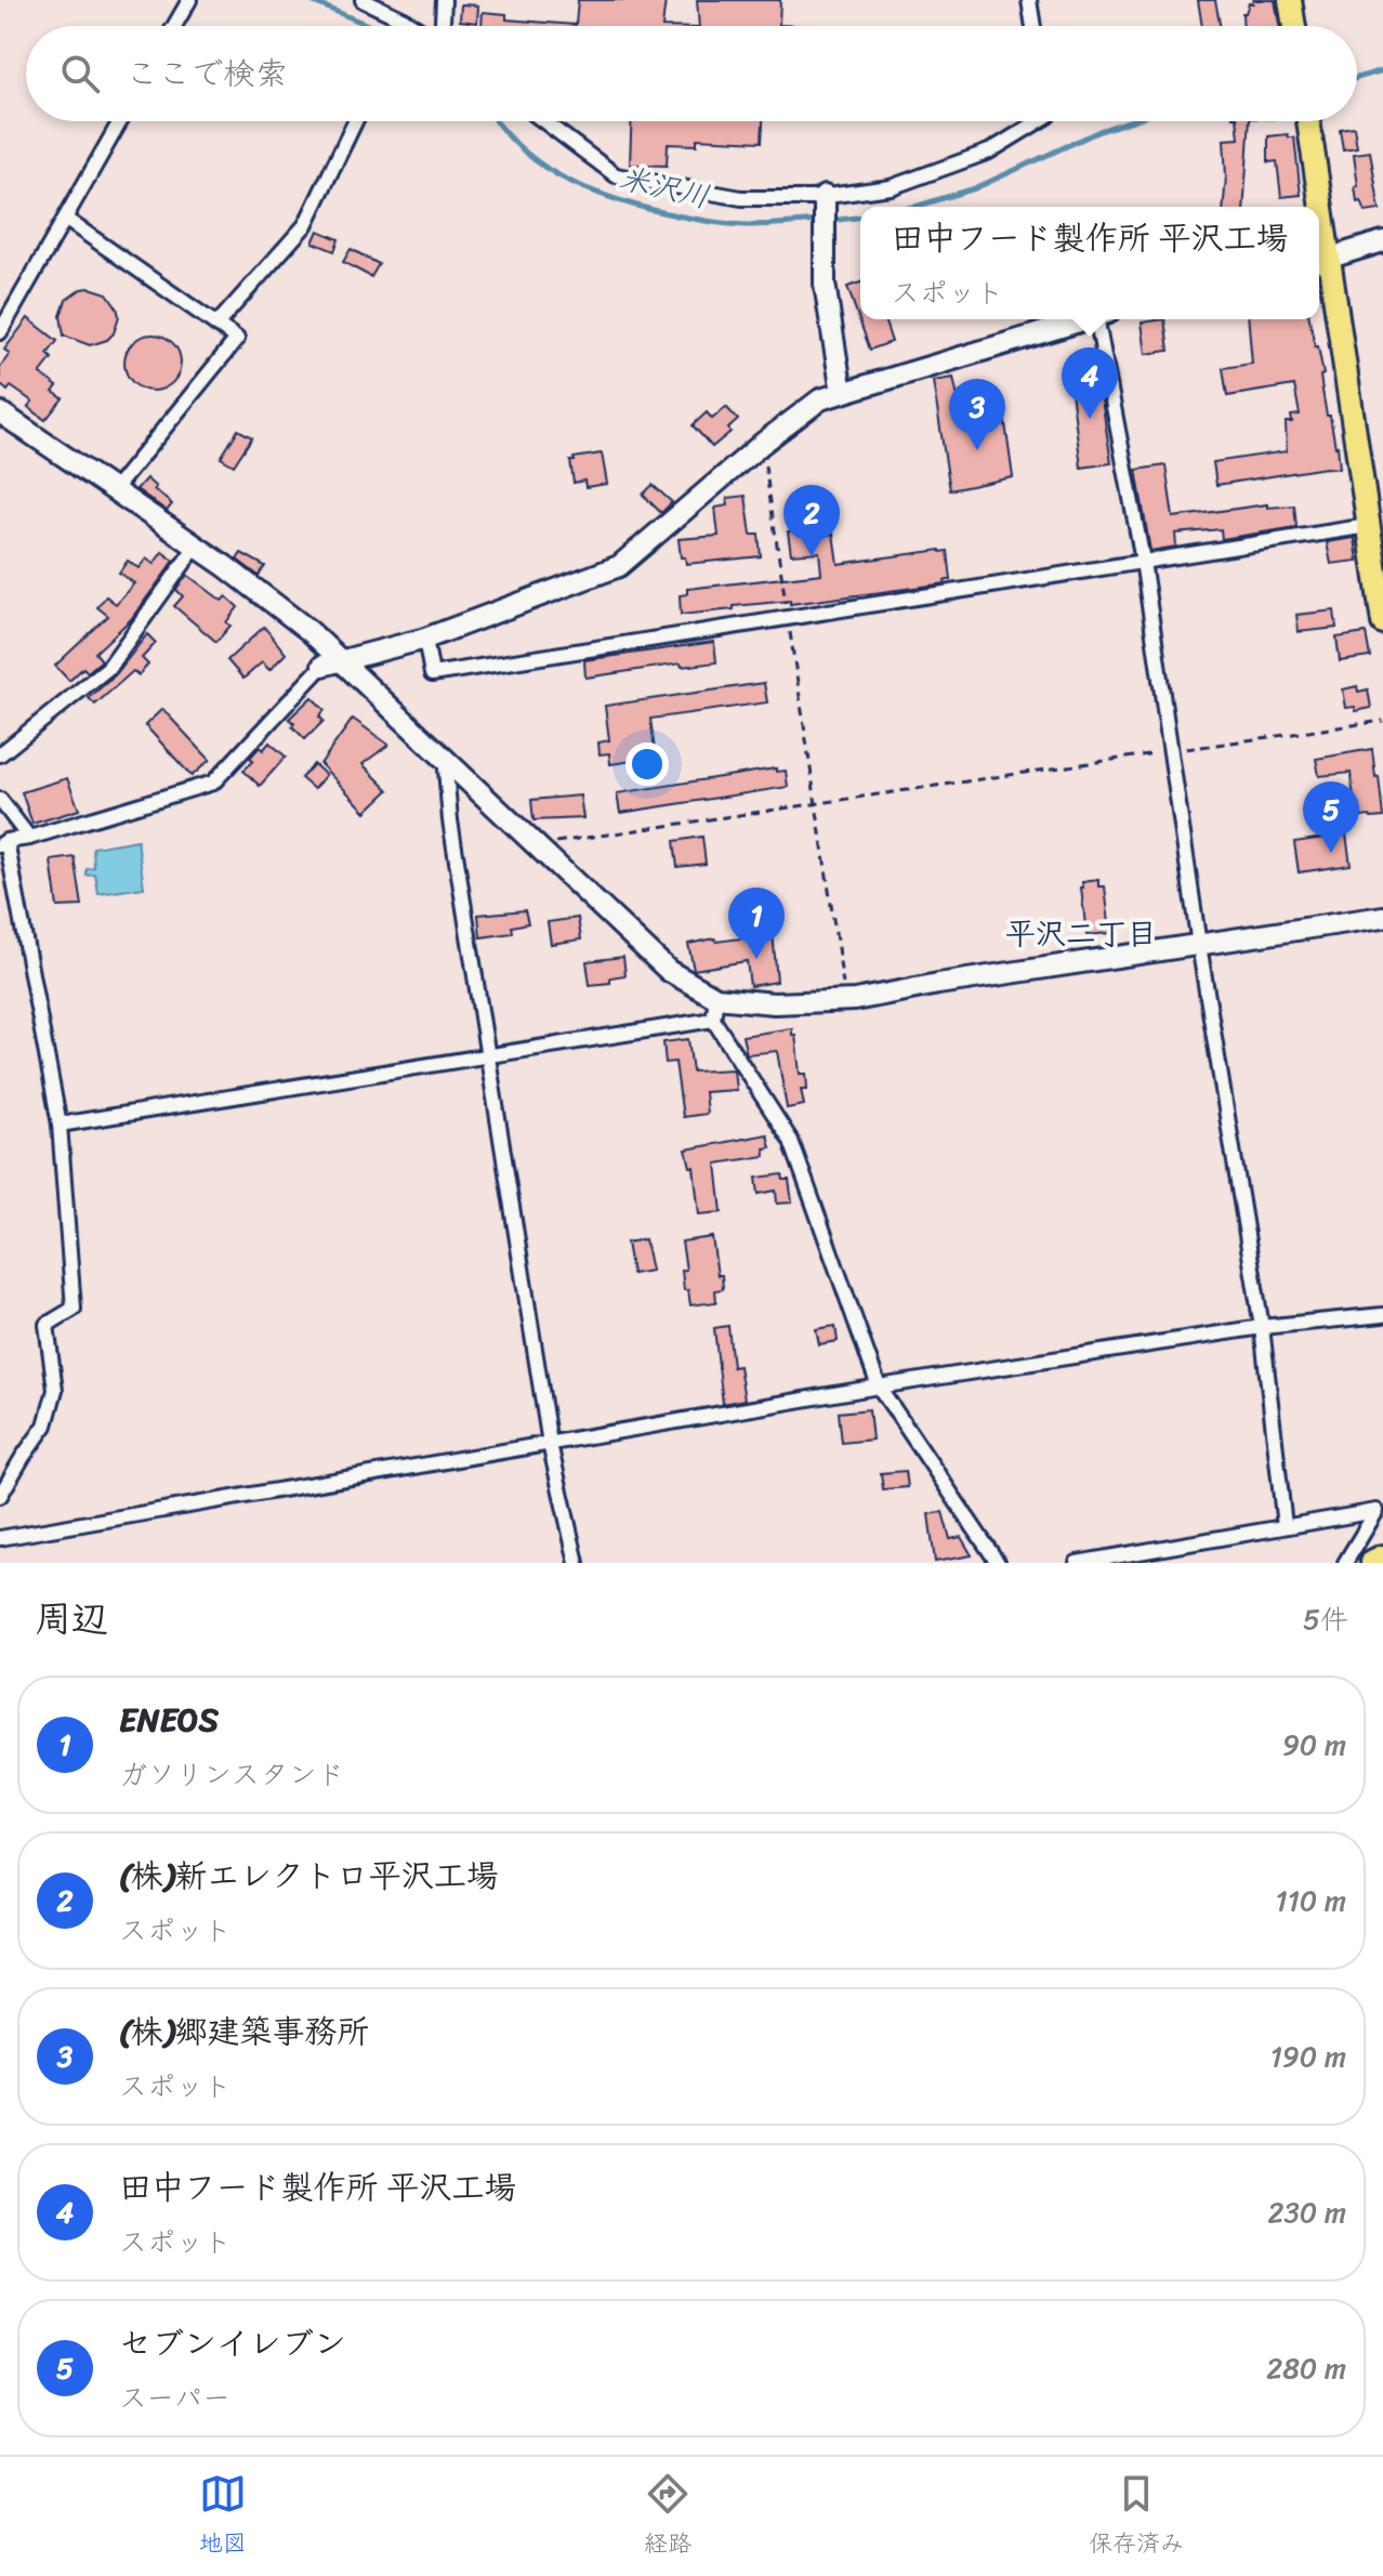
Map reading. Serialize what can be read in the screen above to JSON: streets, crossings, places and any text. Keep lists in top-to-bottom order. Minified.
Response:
{"districts":["平沢二丁目"],"water":["米沢川"],"page":{"search":"ここで検索","popup":["田中フード製作所 平沢工場","スポット"],"pins":["4","3","2","5","1"],"heading":["周辺","5件"],"list":[{"mark":"1","name":"ENEOS","note":"ガソリンスタンド","value":"90 m"},{"mark":"2","name":"(株)新エレクトロ平沢工場","note":"スポット","value":"110 m"},{"mark":"3","name":"(株)郷建築事務所","note":"スポット","value":"190 m"},{"mark":"4","name":"田中フード製作所 平沢工場","note":"スポット","value":"230 m"},{"mark":"5","name":"セブンイレブン","note":"スーパー","value":"280 m"}],"nav":["地図","経路","保存済み"]}}
